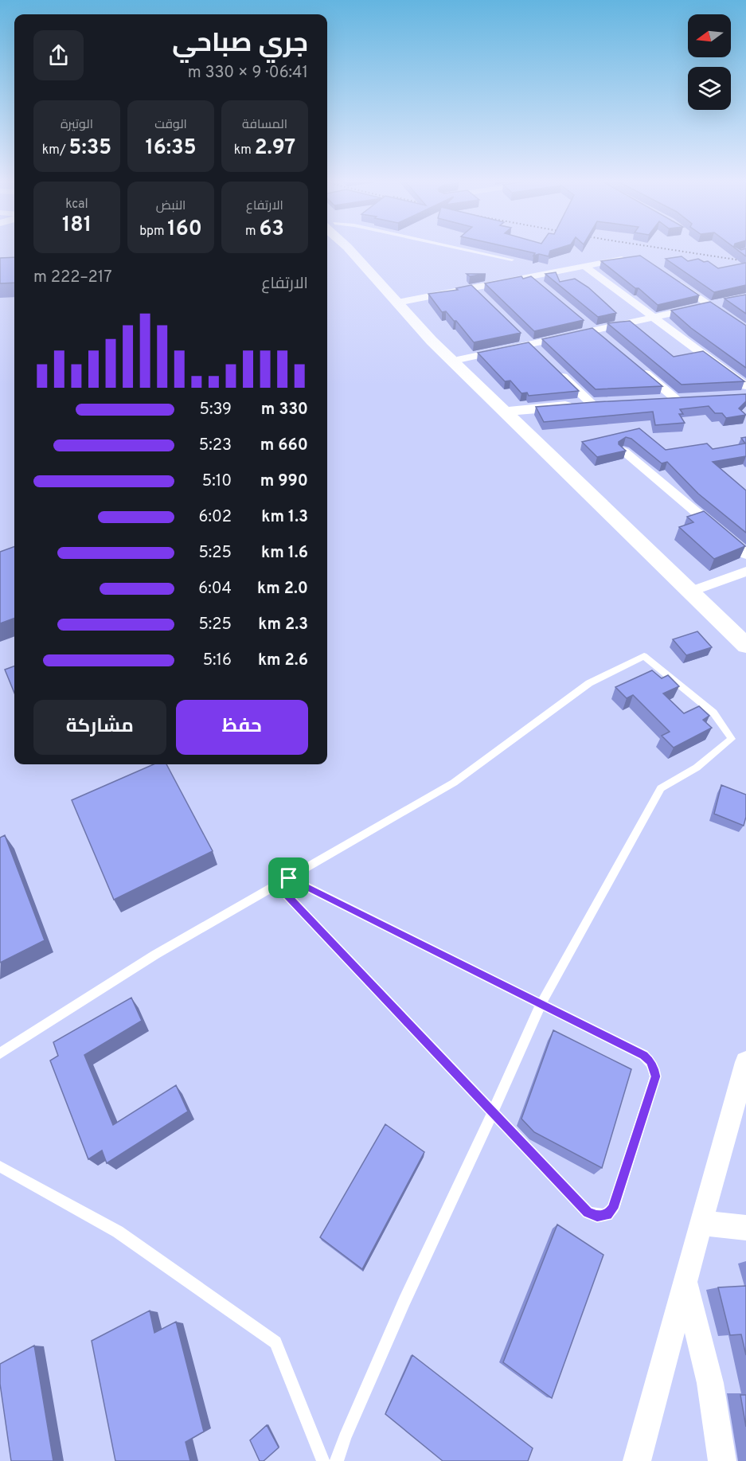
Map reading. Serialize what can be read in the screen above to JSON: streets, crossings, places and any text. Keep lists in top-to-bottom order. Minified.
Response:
{"north":"left","page":{"heading":["جري صباحي","06:41 · 9 × 330 m"],"stats":[["المسافة","2.97 km"],["الوقت","16:35"],["الوتيرة","5:35 /km"],["الارتفاع","63 m"],["النبض","160 bpm"],["kcal","181"]],"chart":["الارتفاع","217–222 m"],"list":[{"name":"330 m","note":"5:39"},{"name":"660 m","note":"5:23"},{"name":"990 m","note":"5:10"},{"name":"1.3 km","note":"6:02"},{"name":"1.6 km","note":"5:25"},{"name":"2.0 km","note":"6:04"},{"name":"2.3 km","note":"5:25"},{"name":"2.6 km","note":"5:16"}],"buttons":["حفظ","مشاركة"]}}
